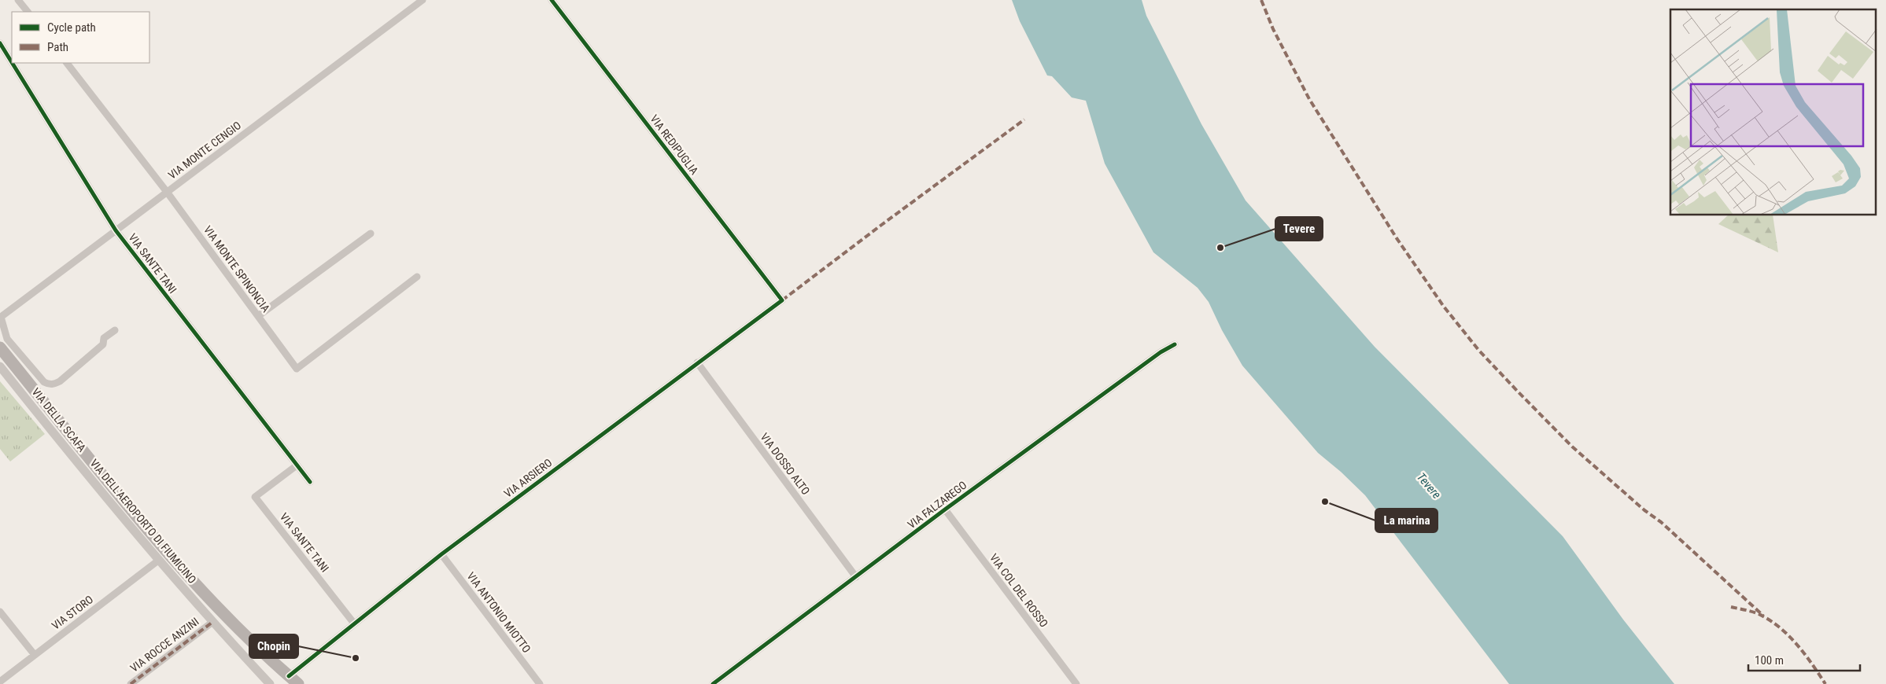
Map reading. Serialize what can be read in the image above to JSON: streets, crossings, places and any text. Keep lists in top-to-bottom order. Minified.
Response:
{"streets":{"main road":["VIA DELL'AEROPORTO DI FIUMICINO"],"street":["VIA REDIPUGLIA","VIA MONTE CENGIO","VIA SANTE TANI","VIA MONTE SPINONCIA","VIA DELLA SCAFA","VIA DOSSO ALTO","VIA ARSIERO","VIA FALZAREGO","VIA COL DEL ROSSO","VIA STORO","VIA ANTONIO MIOTTO","VIA ROCCE ANZINI"]},"crossings":[["VIA REDIPUGLIA","VIA ARSIERO"],["VIA MONTE CENGIO","VIA SANTE TANI"],["VIA MONTE CENGIO","VIA MONTE SPINONCIA"],["VIA SANTE TANI","VIA ARSIERO"],["VIA DELLA SCAFA","VIA STORO"],["VIA DELLA SCAFA","VIA ROCCE ANZINI"],["VIA DOSSO ALTO","VIA ARSIERO"],["VIA DOSSO ALTO","VIA FALZAREGO"],["VIA ARSIERO","VIA DELL'AEROPORTO DI FIUMICINO"],["VIA ARSIERO","VIA ANTONIO MIOTTO"],["VIA FALZAREGO","VIA COL DEL ROSSO"]],"water":["Tevere"],"places":["Tevere","La marina","Chopin"],"legend":["Cycle path","Path"],"scale_bar":"100 m"}
